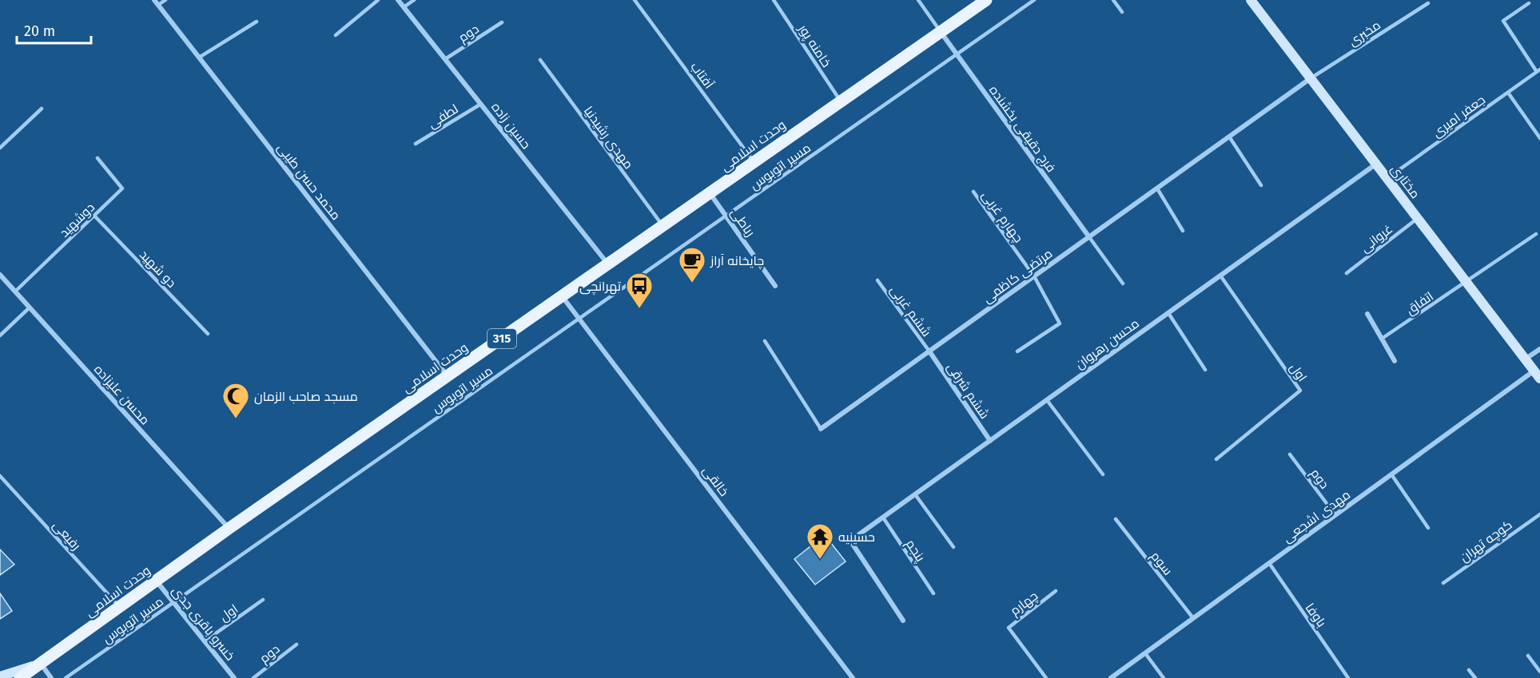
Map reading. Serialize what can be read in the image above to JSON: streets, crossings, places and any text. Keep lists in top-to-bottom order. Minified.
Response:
{"streets":{"main road":["وحدت اسلامی","مختاری","315"],"street":["حسین زاده","فرج دقیقی بخشنده","محمد حسن طیبی","رباطی","مرتضی کاظمی","محسن رهروان","ششم شرقی","محسن علیزاده","خالقی","مهدی اشجعی","خسرو باقری جدی"],"lane":["دوم","مخبری","خامنه پور","آفتاب","لطفی","جعفر امیری","مهدی رشیدنیا","مسیر اتوبوس","چهارم غربی","دوشهید","غروانی","دو شهید","اتفاق","ششم غربی","اول","رفیعی","کوچه تهران","پنجم","سوم","چهارم","باوفا"]},"crossings":[["دوم","حسین زاده"],["دوم","مهدی اشجعی"],["مخبری","مختاری"],["مخبری","مرتضی کاظمی"],["خامنه پور","وحدت اسلامی"],["آفتاب","وحدت اسلامی"],["لطفی","حسین زاده"],["جعفر امیری","مختاری"],["حسین زاده","وحدت اسلامی"],["فرج دقیقی بخشنده","وحدت اسلامی"],["فرج دقیقی بخشنده","مسیر اتوبوس"],["فرج دقیقی بخشنده","مرتضی کاظمی"],["مهدی رشیدنیا","وحدت اسلامی"],["وحدت اسلامی","محمد حسن طیبی"],["وحدت اسلامی","رباطی"],["وحدت اسلامی","محسن علیزاده"],["وحدت اسلامی","خالقی"],["وحدت اسلامی","رفیعی"],["وحدت اسلامی","خسرو باقری جدی"],["مسیر اتوبوس","رباطی"],["مسیر اتوبوس","خالقی"],["مسیر اتوبوس","خسرو باقری جدی"],["مختاری","غروانی"],["مختاری","مرتضی کاظمی"],["مختاری","اتفاق"],["مختاری","محسن رهروان"],["مختاری","مهدی اشجعی"],["چهارم غربی","مرتضی کاظمی"],["دوشهید","دو شهید"],["دوشهید","محسن علیزاده"],["مرتضی کاظمی","ششم غربی"],["مرتضی کاظمی","ششم شرقی"],["ششم غربی","ششم شرقی"],["محسن رهروان","اول"],["محسن رهروان","ششم شرقی"],["محسن رهروان","پنجم"],["اول","خسرو باقری جدی"],["مهدی اشجعی","سوم"],["مهدی اشجعی","باوفا"]],"places":{"cafe":["چایخانه آراز"],"bus stop":["تهرانچی"],"mosque":["مسجد صاحب الزمان"],"temple":["حسینیه"]},"scale_bar":"20 m"}
